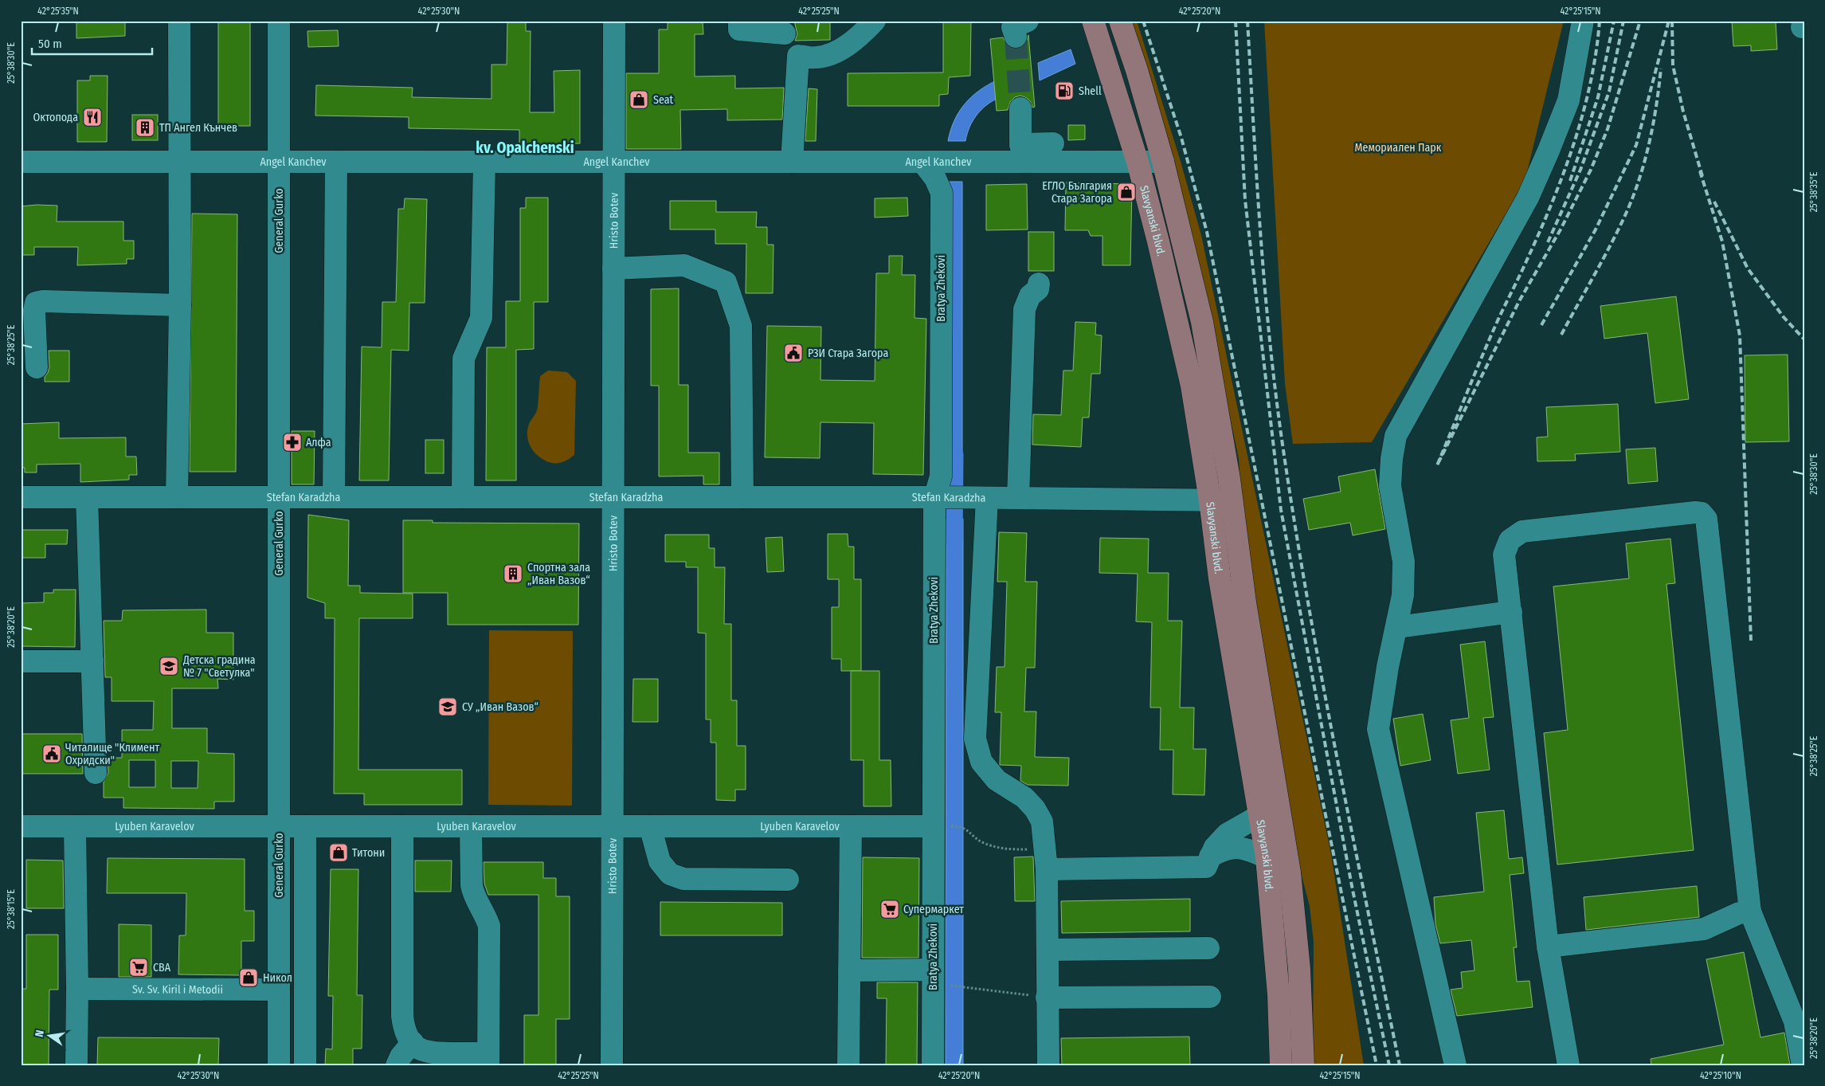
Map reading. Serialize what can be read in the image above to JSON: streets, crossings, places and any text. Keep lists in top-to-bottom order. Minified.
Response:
{"streets":{"main road":["Slavyanski blvd."],"street":["Angel Kanchev","General Gurko","Hristo Botev","Bratya Zhekovi","Stefan Karadzha","Lyuben Karavelov","Sv. Sv. Kiril i Metodii"]},"crossings":[["Angel Kanchev","General Gurko"],["Angel Kanchev","Hristo Botev"],["Angel Kanchev","Slavyanski blvd."],["Angel Kanchev","Bratya Zhekovi"],["General Gurko","Stefan Karadzha"],["General Gurko","Lyuben Karavelov"],["General Gurko","Sv. Sv. Kiril i Metodii"],["Hristo Botev","Stefan Karadzha"],["Hristo Botev","Lyuben Karavelov"],["Slavyanski blvd.","Stefan Karadzha"],["Bratya Zhekovi","Stefan Karadzha"],["Bratya Zhekovi","Lyuben Karavelov"]],"districts":["kv. Opalchenski"],"parks":["Мемориален Парк"],"places":{"fuel station":["Shell"],"shop":["Seat","ЕГЛО България Стара Загора","Титони","Никол"],"restaurant":["Октопода"],"building":["ТП Ангел Кънчев","Спортна зала „Иван Вазов“"],"public building":["РЗИ Стара Загора","Читалище \"Климент Охридски\""],"pharmacy":["Алфа"],"school or university":["Детска градина № 7 \"Светулка\"","СУ „Иван Вазов“"],"supermarket":["Супермаркет","CBA"]},"scale_bar":"50 m","north":"left","coordinates":["42°25'35\"N","42°25'30\"N","42°25'25\"N","42°25'20\"N","42°25'15\"N","25°38'30\"E","25°38'35\"E","25°38'25\"E","25°38'20\"E","25°38'15\"E","42°25'10\"N"]}
